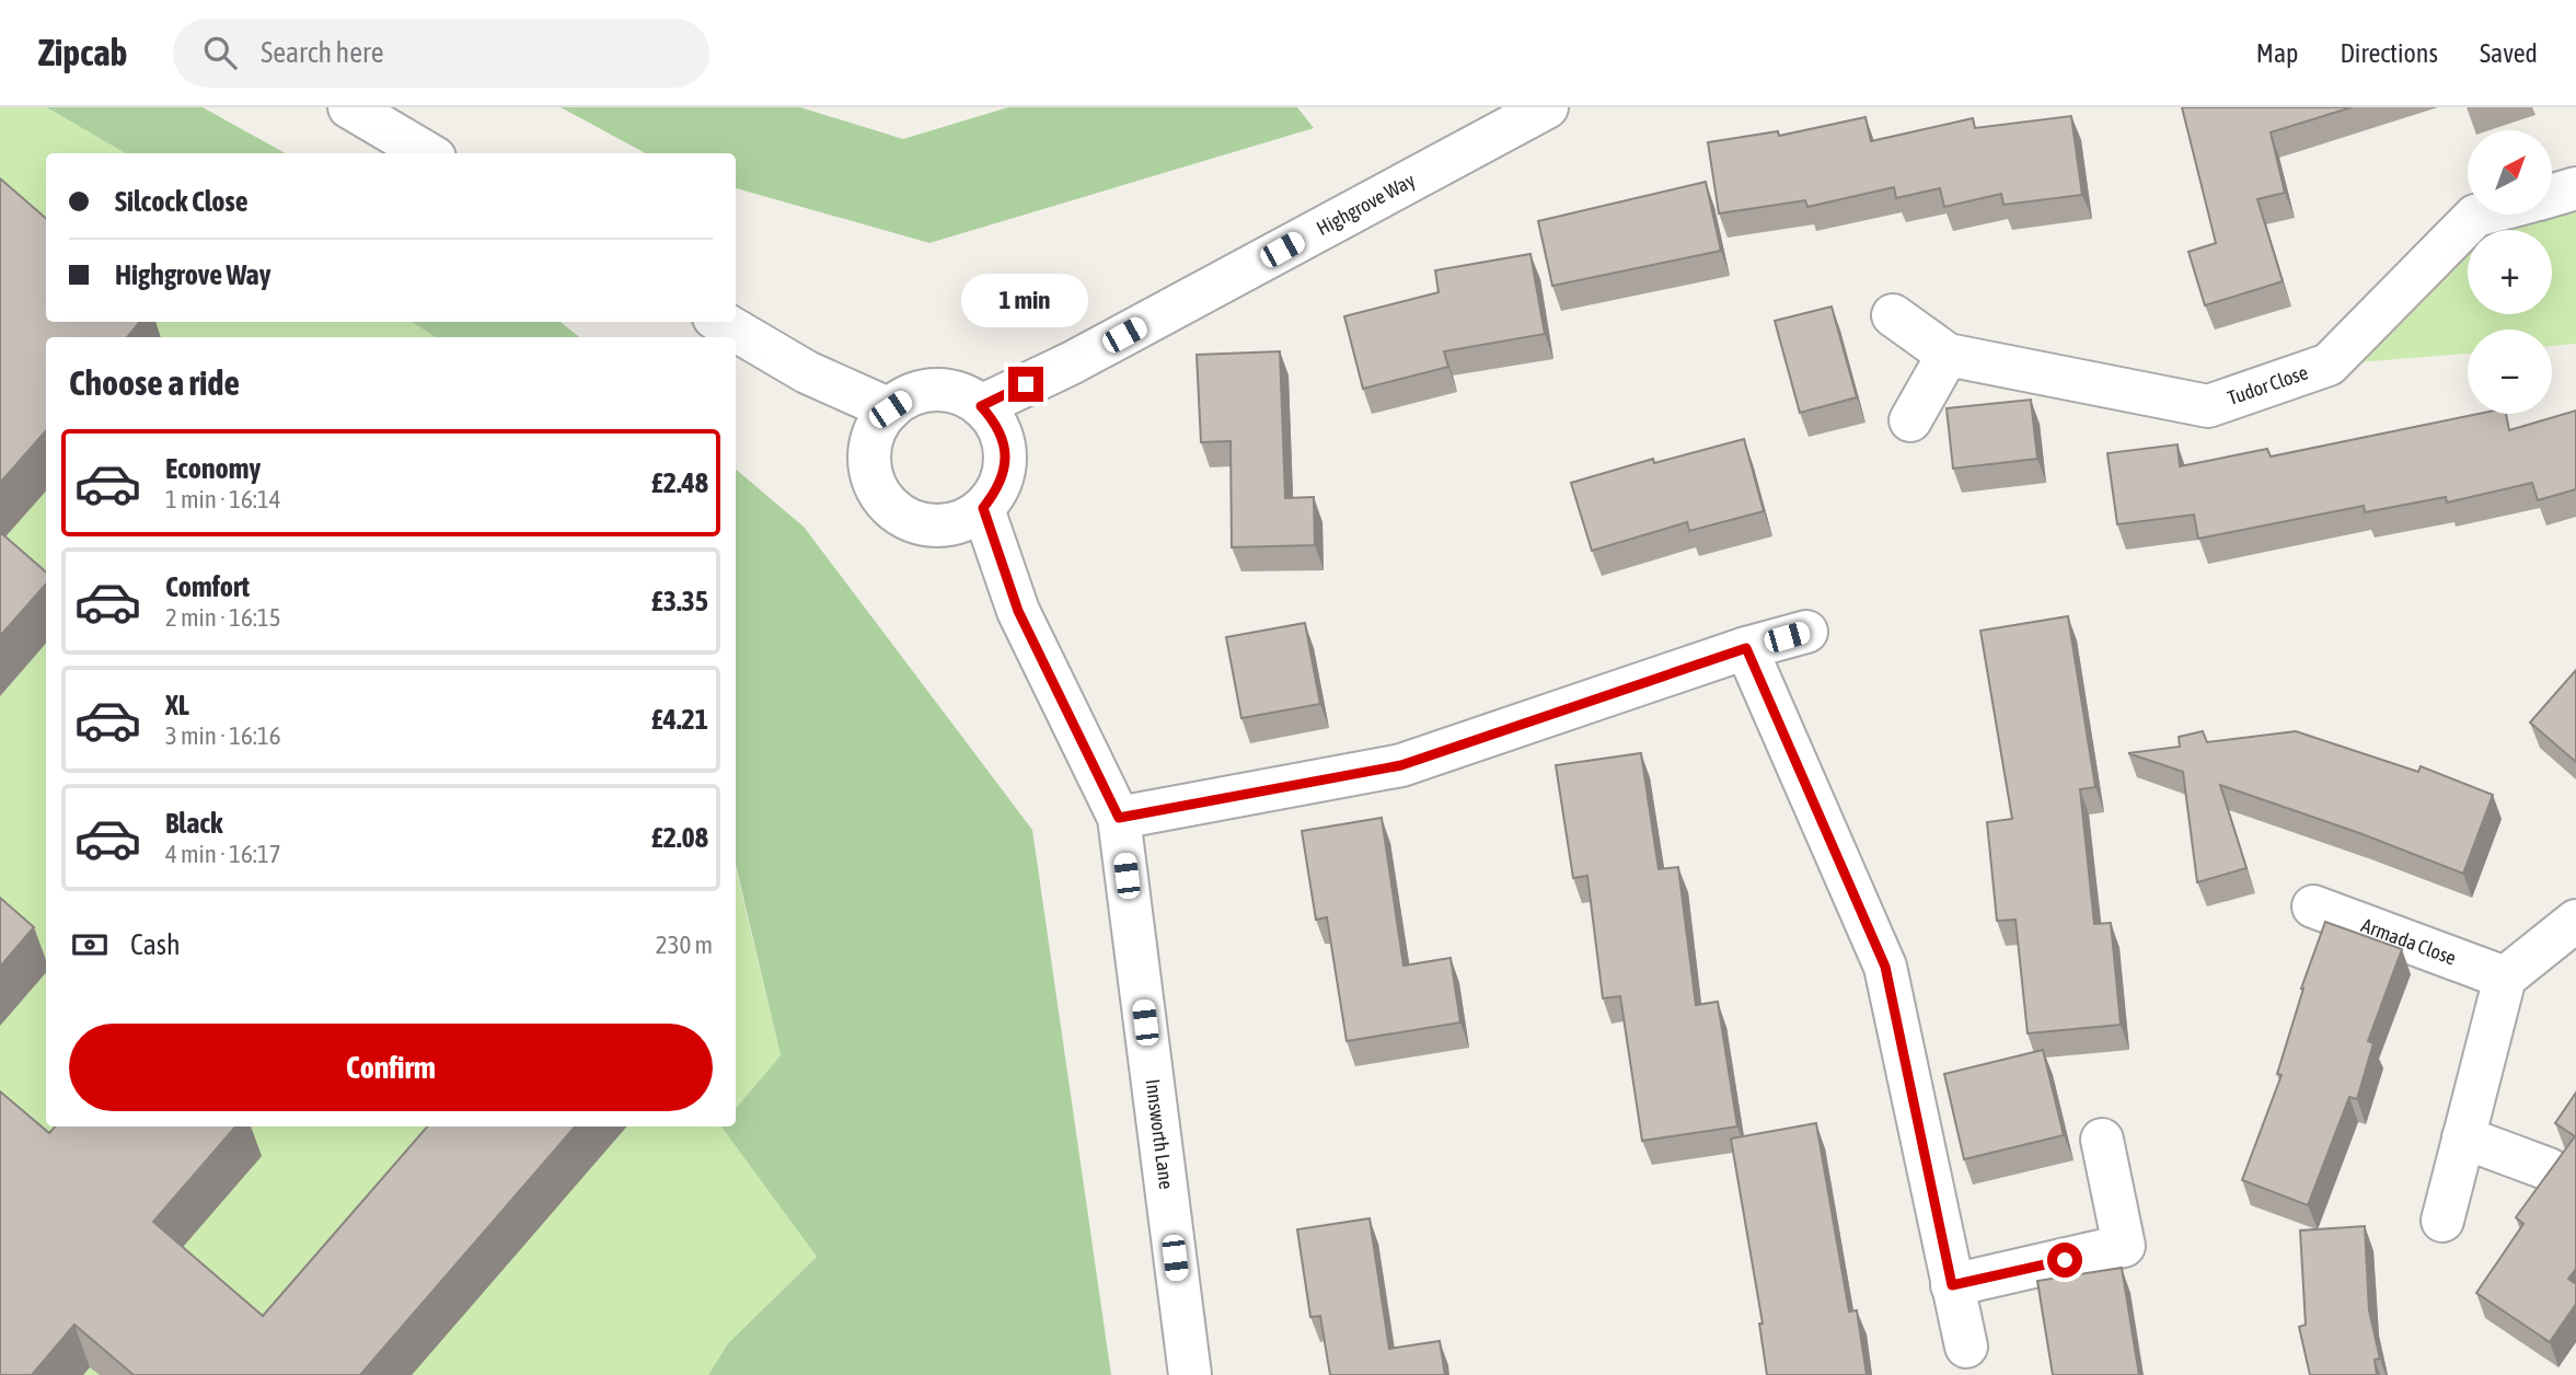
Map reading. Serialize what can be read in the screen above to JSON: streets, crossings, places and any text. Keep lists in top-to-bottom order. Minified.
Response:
{"streets":{"street":["Highgrove Way","Tudor Close","Armada Close","Innsworth Lane"]},"crossings":[["Highgrove Way","Innsworth Lane"]],"north":"top right","page":{"header":"Zipcab","search":"Search here","nav":["Map","Directions","Saved"],"map_buttons":["+","−"],"banner":["Silcock Close","Highgrove Way"],"bubble":"1 min","heading":"Choose a ride","list":[{"name":"Economy","note":"1 min · 16:14","value":"£2.48"},{"name":"Comfort","note":"2 min · 16:15","value":"£3.35"},{"name":"XL","note":"3 min · 16:16","value":"£4.21"},{"name":"Black","note":"4 min · 16:17","value":"£2.08"}],"pay":["Cash","230 m"],"buttons":"Confirm"}}
